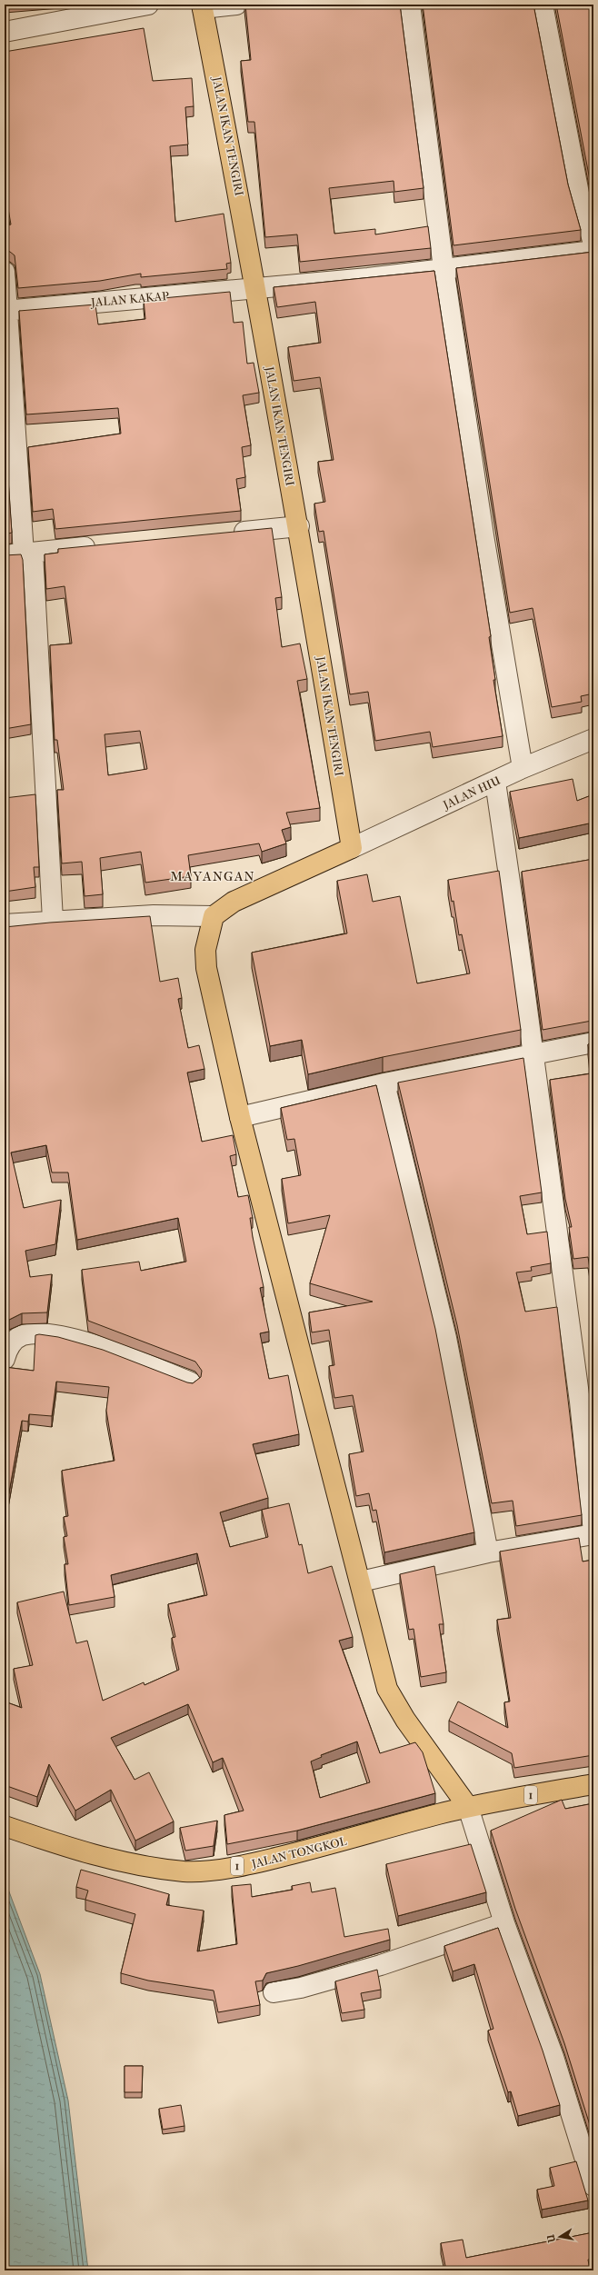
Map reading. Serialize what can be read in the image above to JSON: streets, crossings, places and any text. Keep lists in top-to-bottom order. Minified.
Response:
{"streets":{"main road":["JALAN IKAN TENGIRI","1","JALAN TONGKOL"],"street":["JALAN KAKAP","JALAN HIU"]},"crossings":[["JALAN IKAN TENGIRI","JALAN KAKAP"],["JALAN IKAN TENGIRI","JALAN HIU"]],"districts":["MAYANGAN"],"north":"left"}
